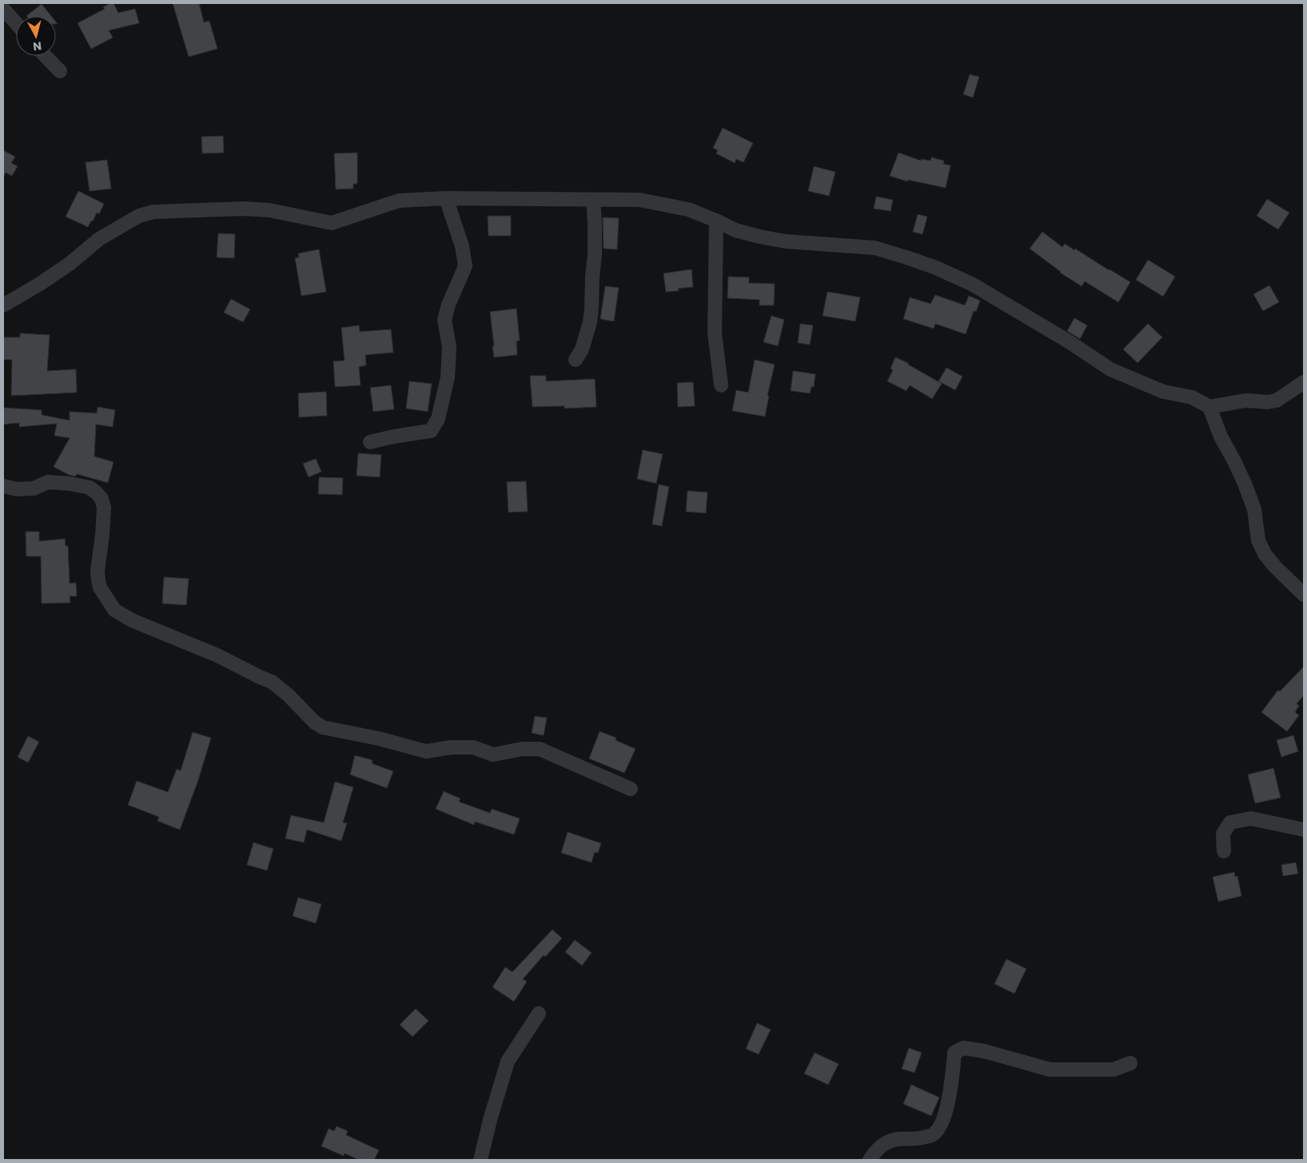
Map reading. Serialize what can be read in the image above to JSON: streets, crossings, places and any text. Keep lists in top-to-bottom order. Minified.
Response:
{"north":"bottom"}
